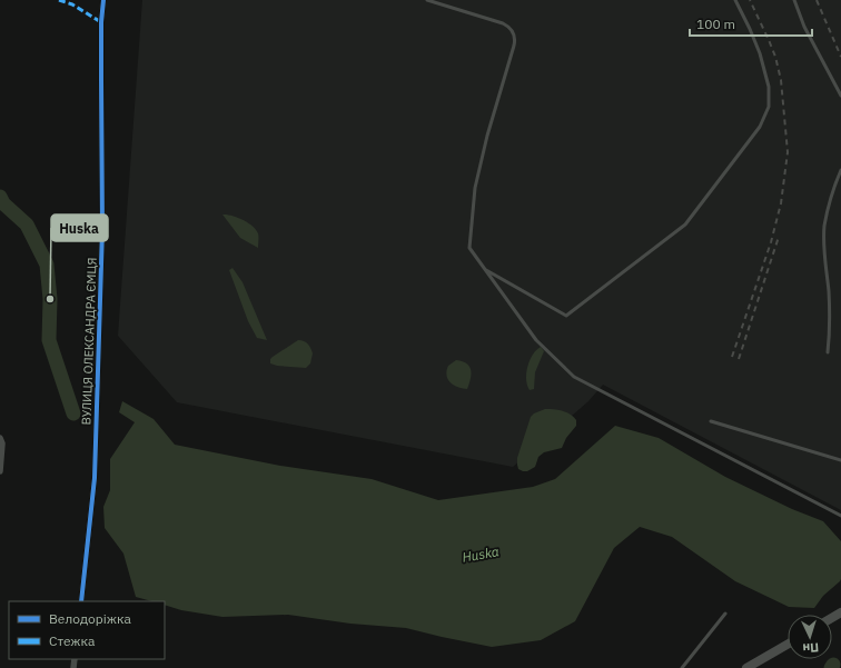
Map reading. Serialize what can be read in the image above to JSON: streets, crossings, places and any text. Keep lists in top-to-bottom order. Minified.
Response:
{"streets":{"street":["ВУЛИЦЯ ОЛЕКСАНДРА ЄМЦЯ"]},"water":["Huska"],"places":["Huska"],"legend":["Велодоріжка","Стежка"],"scale_bar":"100 m","north":"bottom"}
